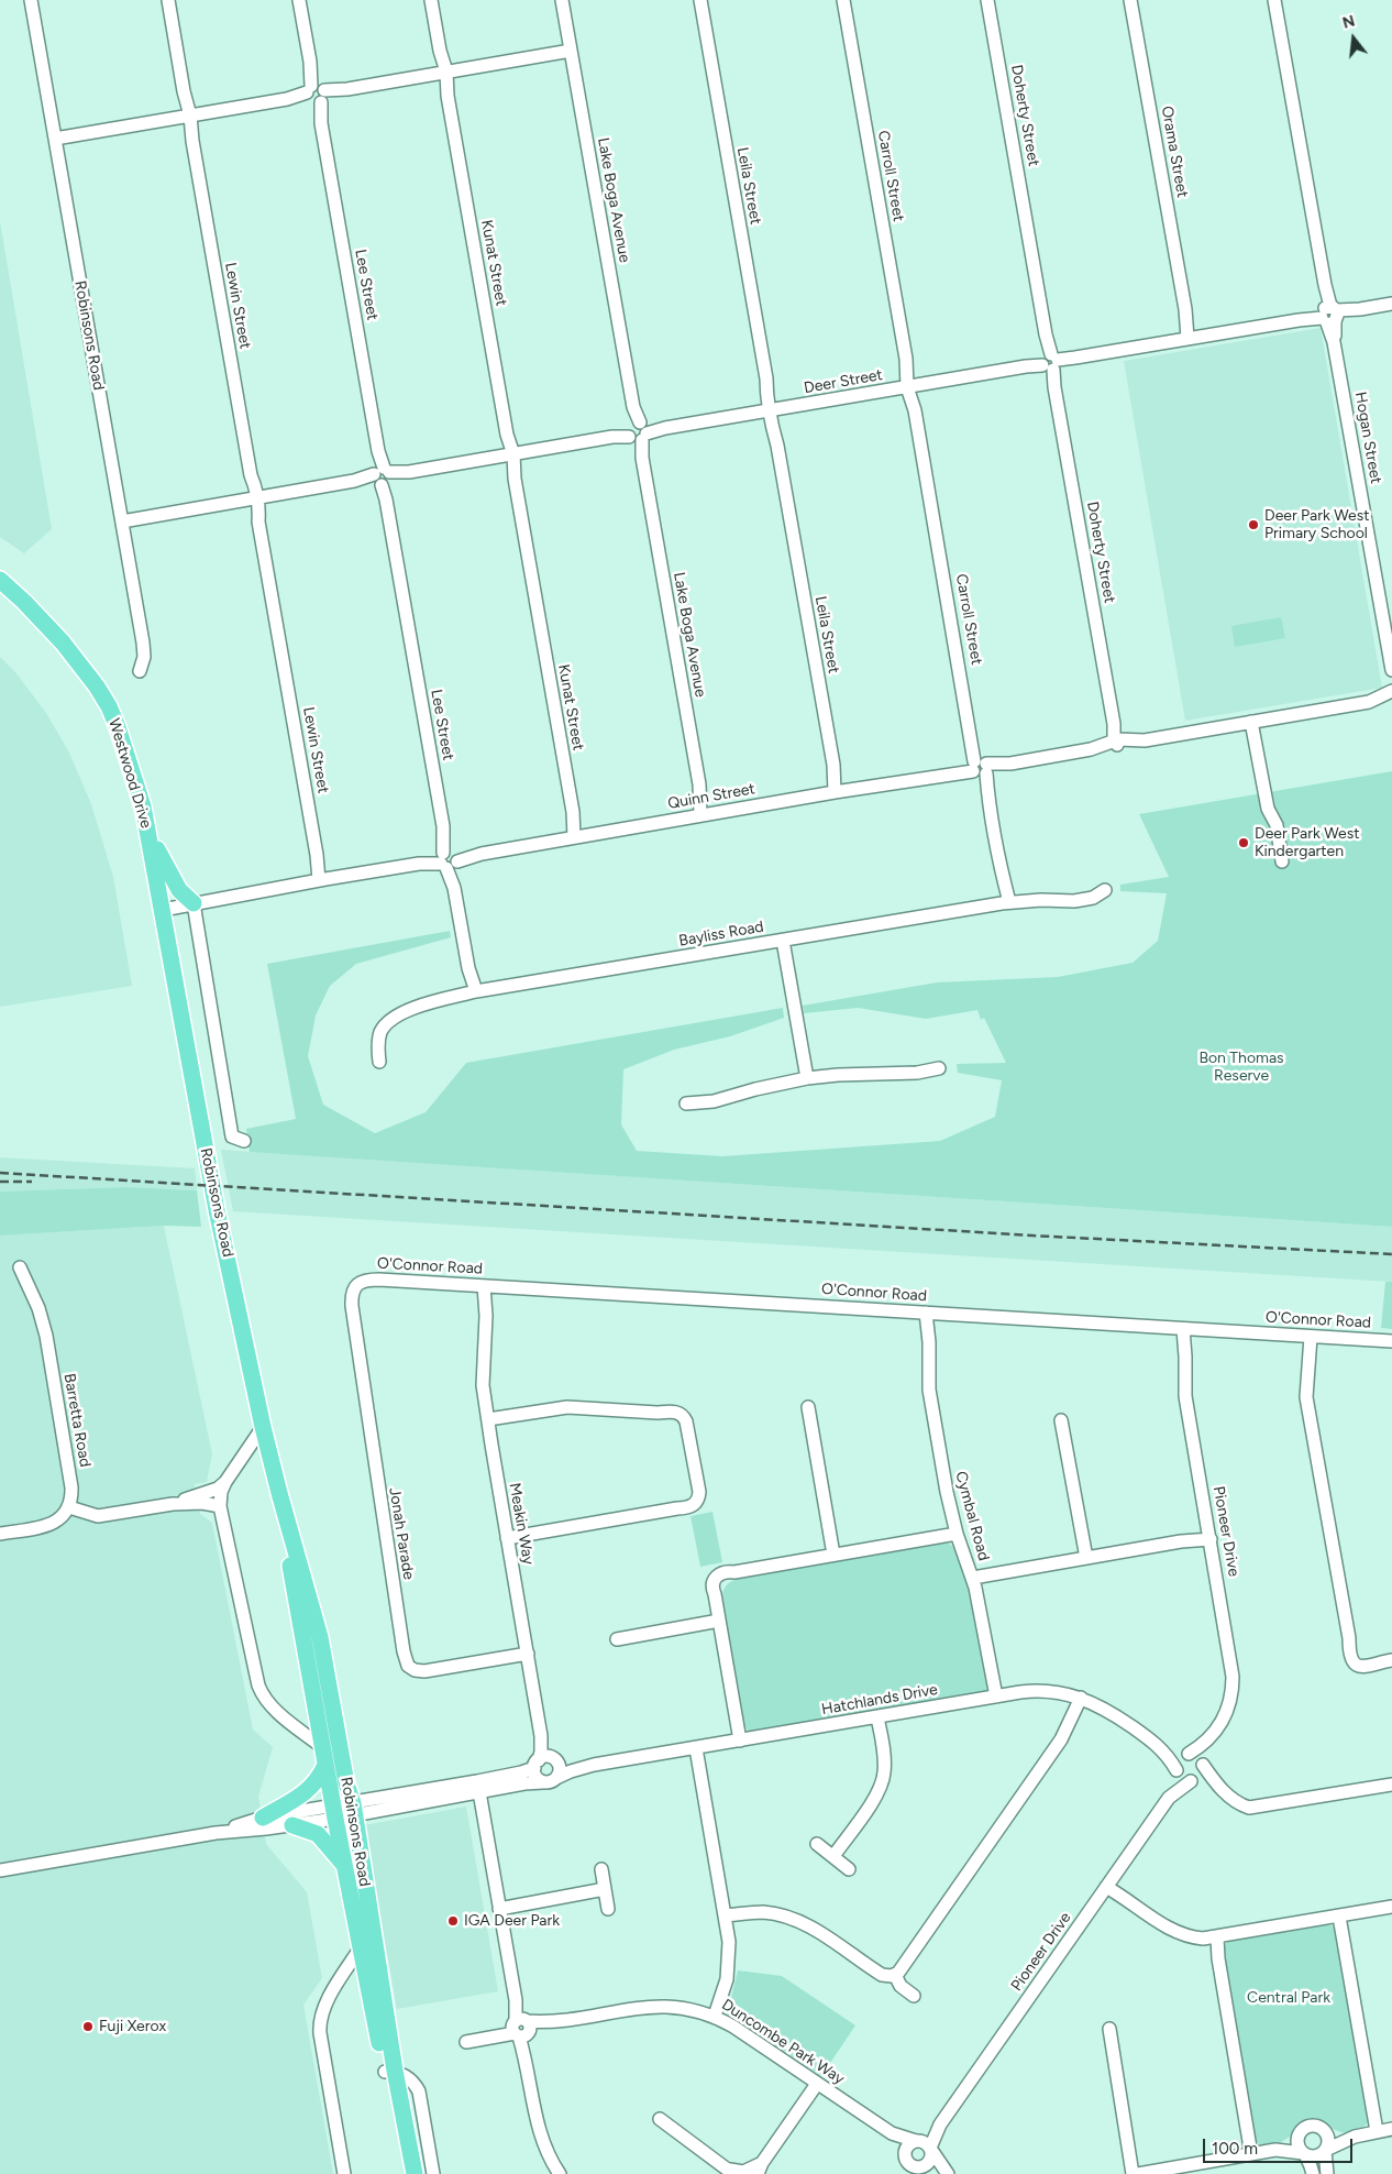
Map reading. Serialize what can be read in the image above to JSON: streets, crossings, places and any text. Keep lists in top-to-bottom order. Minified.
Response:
{"streets":{"main road":["Robinsons Road","Westwood Drive"],"street":["Doherty Street","Orama Street","Carroll Street","Leila Street","Lake Boga Avenue","Kunat Street","Lee Street","Lewin Street","Deer Street","Hogan Street","Quinn Street","Bayliss Road","O'Connor Road","Barretta Road","Cymbal Road","Meakin Way","Pioneer Drive","Jonah Parade","Hatchlands Drive","Duncombe Park Way"]},"crossings":[["Doherty Street","Deer Street"],["Doherty Street","Quinn Street"],["Orama Street","Deer Street"],["Carroll Street","Deer Street"],["Carroll Street","Quinn Street"],["Carroll Street","Bayliss Road"],["Leila Street","Deer Street"],["Leila Street","Quinn Street"],["Lake Boga Avenue","Deer Street"],["Lake Boga Avenue","Quinn Street"],["Kunat Street","Deer Street"],["Kunat Street","Quinn Street"],["Lee Street","Deer Street"],["Lee Street","Quinn Street"],["Lee Street","Bayliss Road"],["Lewin Street","Deer Street"],["Lewin Street","Quinn Street"],["Robinsons Road","Deer Street"],["Robinsons Road","Westwood Drive"],["Robinsons Road","Quinn Street"],["Deer Street","Hogan Street"],["Hogan Street","Quinn Street"],["Westwood Drive","Quinn Street"],["O'Connor Road","Cymbal Road"],["O'Connor Road","Meakin Way"],["O'Connor Road","Pioneer Drive"],["O'Connor Road","Jonah Parade"],["Cymbal Road","Hatchlands Drive"],["Meakin Way","Jonah Parade"],["Meakin Way","Hatchlands Drive"],["Pioneer Drive","Hatchlands Drive"],["Pioneer Drive","Duncombe Park Way"]],"parks":["Bon Thomas Reserve","Central Park"],"places":["Deer Park West Primary School","Deer Park West Kindergarten","IGA Deer Park","Fuji Xerox"],"scale_bar":"100 m","north":"top"}
